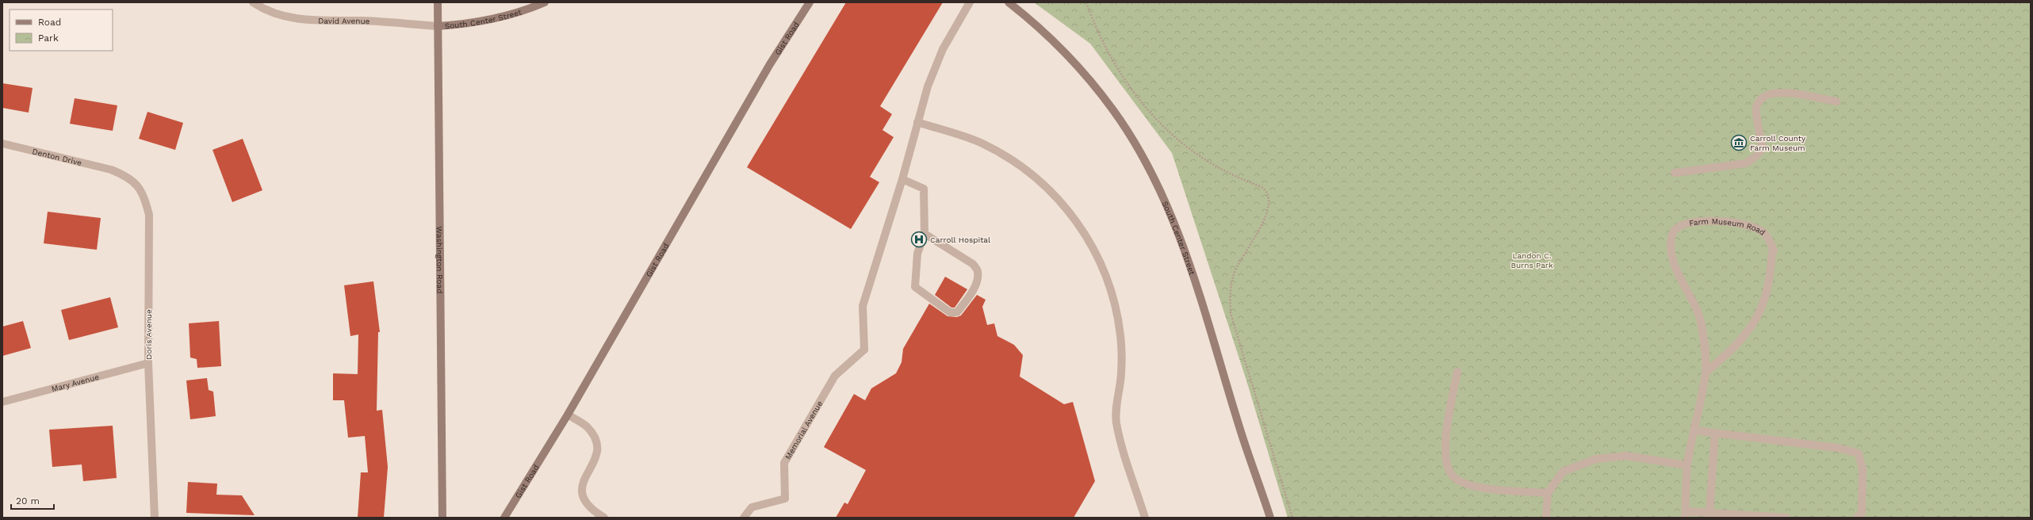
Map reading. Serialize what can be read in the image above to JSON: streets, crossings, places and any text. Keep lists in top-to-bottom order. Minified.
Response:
{"streets":{"street":["South Center Street","David Avenue","Gist Road","Denton Drive","Farm Museum Road","Washington Road","Doris Avenue","Mary Avenue","Memorial Avenue"]},"crossings":[["South Center Street","David Avenue"],["South Center Street","Washington Road"],["David Avenue","Washington Road"],["Denton Drive","Doris Avenue"],["Doris Avenue","Mary Avenue"]],"parks":["Landon C. Burns Park"],"places":{"museum":["Carroll County Farm Museum"],"hospital":["Carroll Hospital"]},"legend":["Road","Park"],"scale_bar":"20 m"}
